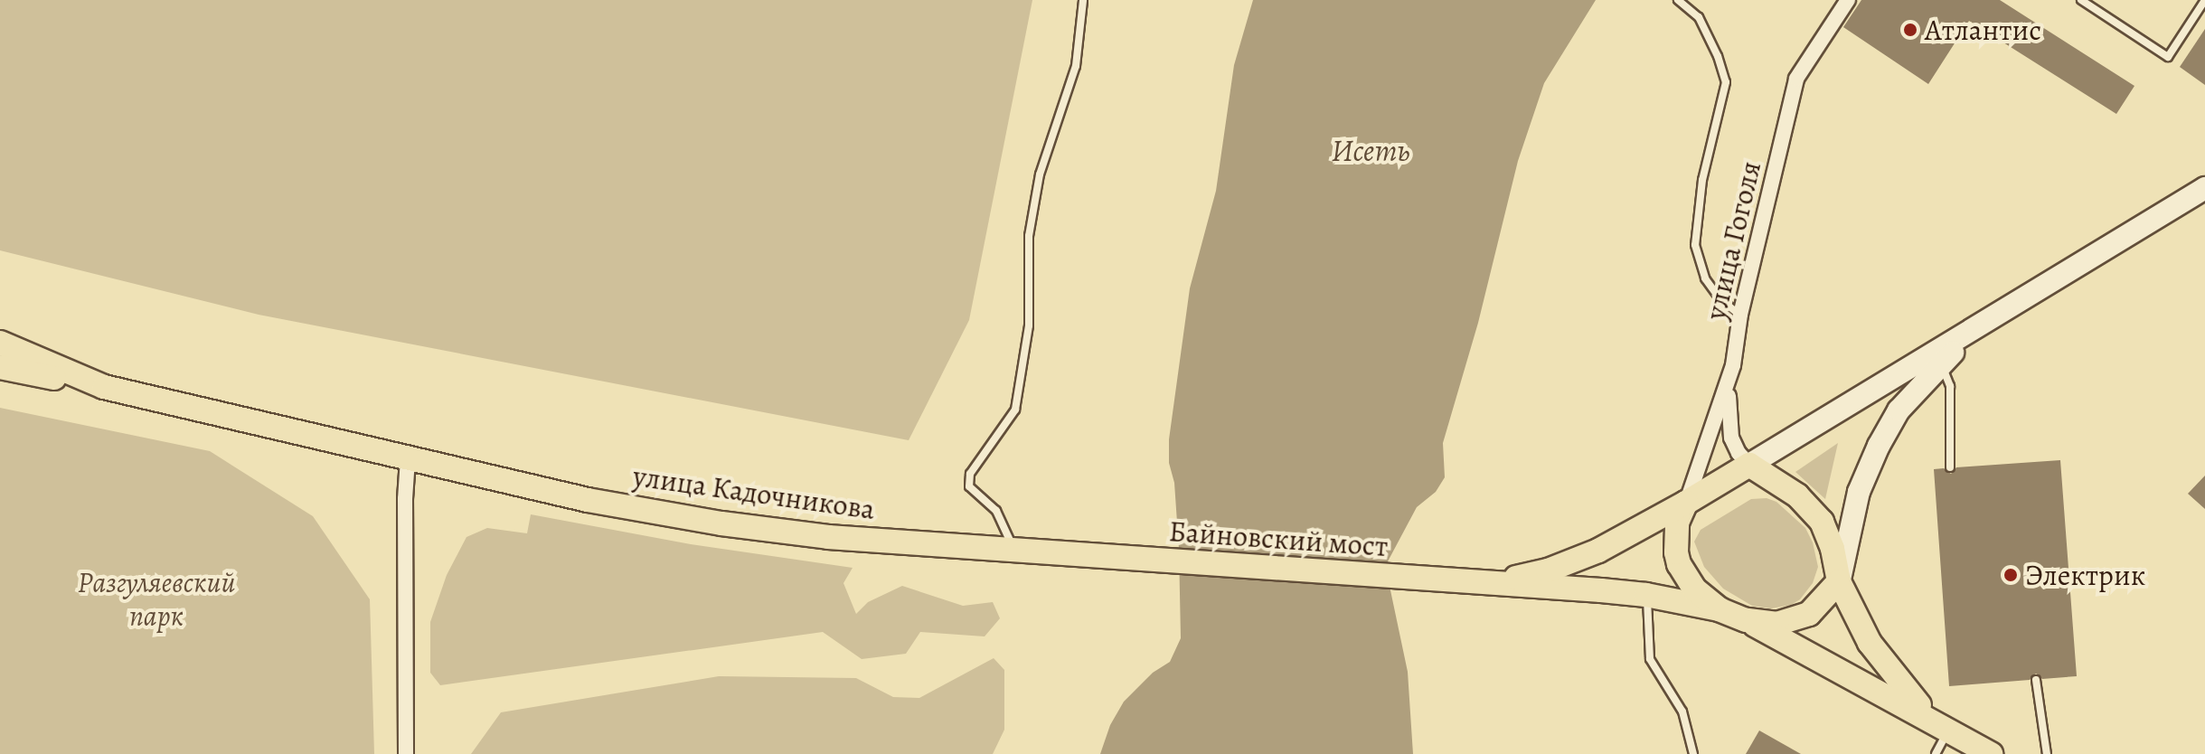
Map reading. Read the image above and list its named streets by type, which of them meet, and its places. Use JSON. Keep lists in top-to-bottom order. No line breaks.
{"streets":{"main road":["улица Кадочникова","Байновский мост"],"street":["улица Гоголя"]},"crossings":[["улица Кадочникова","Байновский мост"]],"water":["Исеть"],"parks":["Разгуляевский парк"],"places":["Атлантис","Электрик"]}
